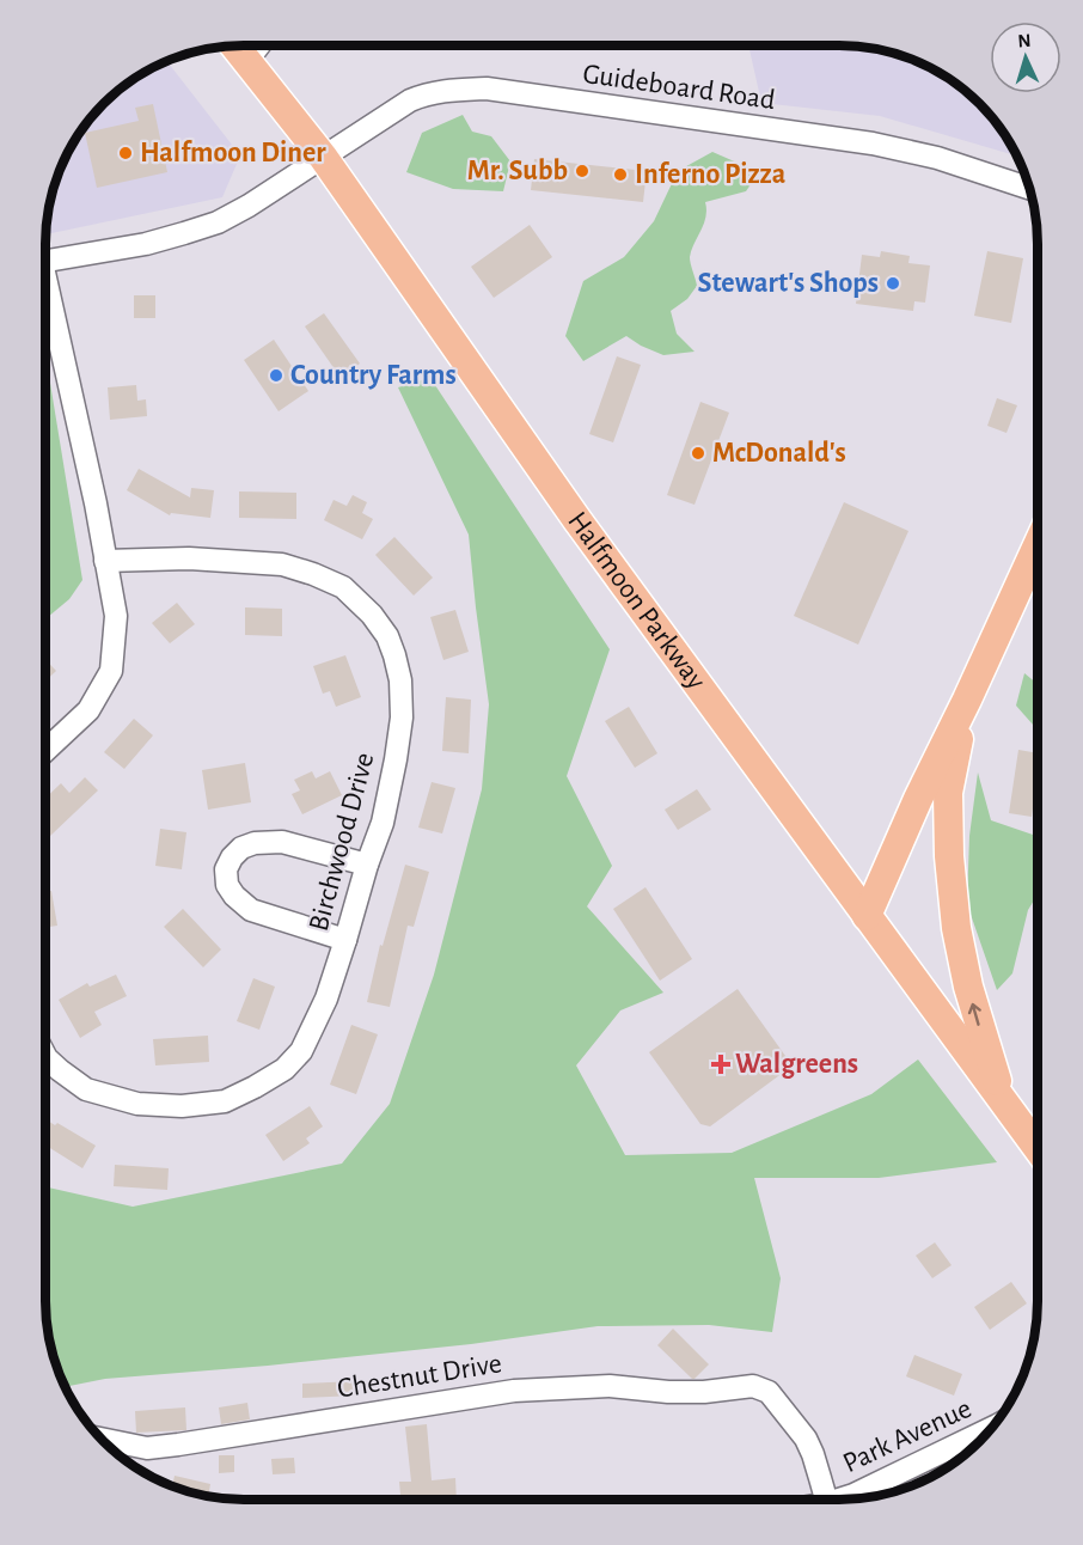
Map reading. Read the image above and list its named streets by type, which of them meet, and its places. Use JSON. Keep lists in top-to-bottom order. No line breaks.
{"streets":{"main road":["Halfmoon Parkway"],"street":["Guideboard Road","Birchwood Drive","Chestnut Drive","Park Avenue"]},"crossings":[["Guideboard Road","Halfmoon Parkway"]],"places":{"other":["Halfmoon Diner","Mr. Subb","Inferno Pizza","Stewart's Shops","Country Farms","McDonald's"],"health":["Walgreens"]},"north":"top"}
